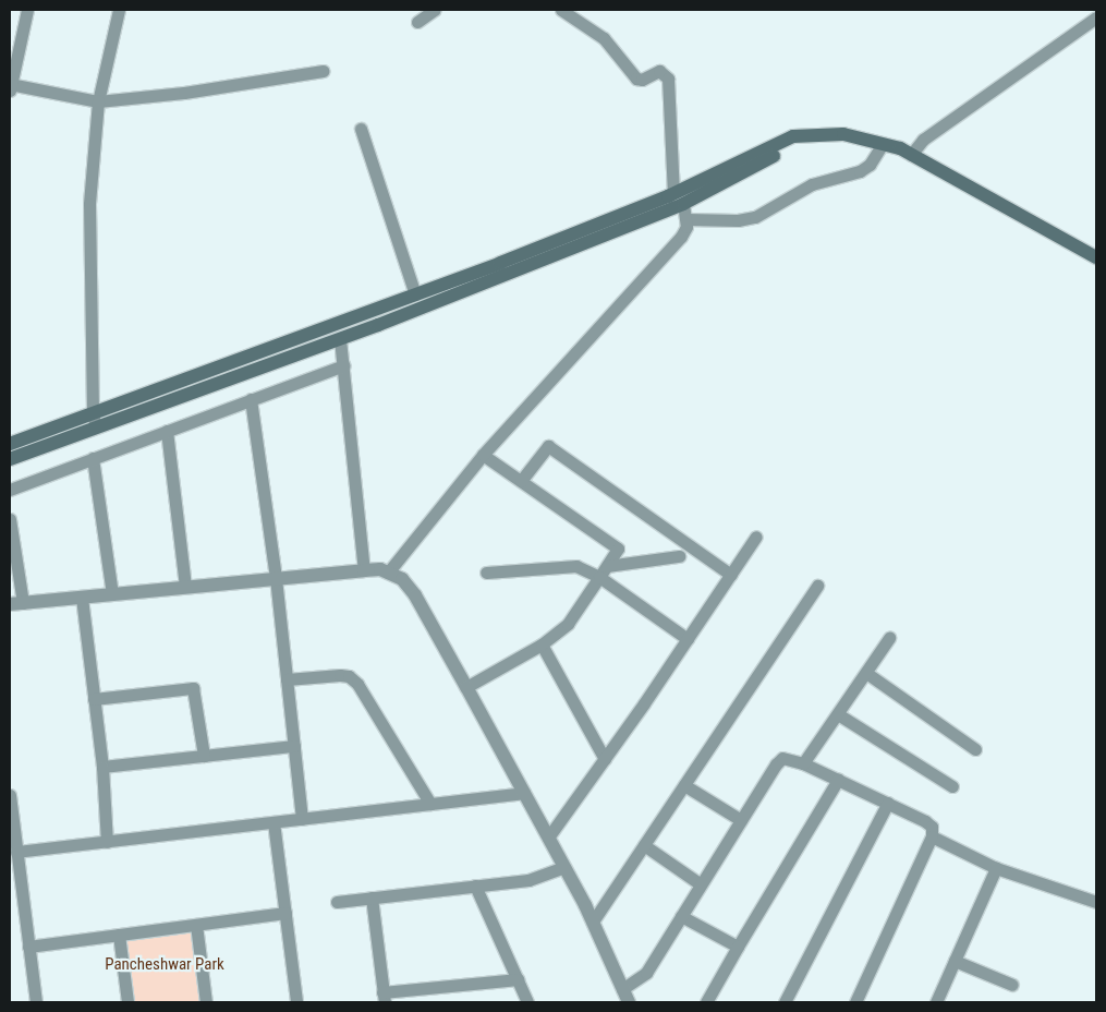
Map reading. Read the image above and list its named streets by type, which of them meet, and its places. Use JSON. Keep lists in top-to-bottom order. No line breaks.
{"parks":["Pancheshwar Park"]}
